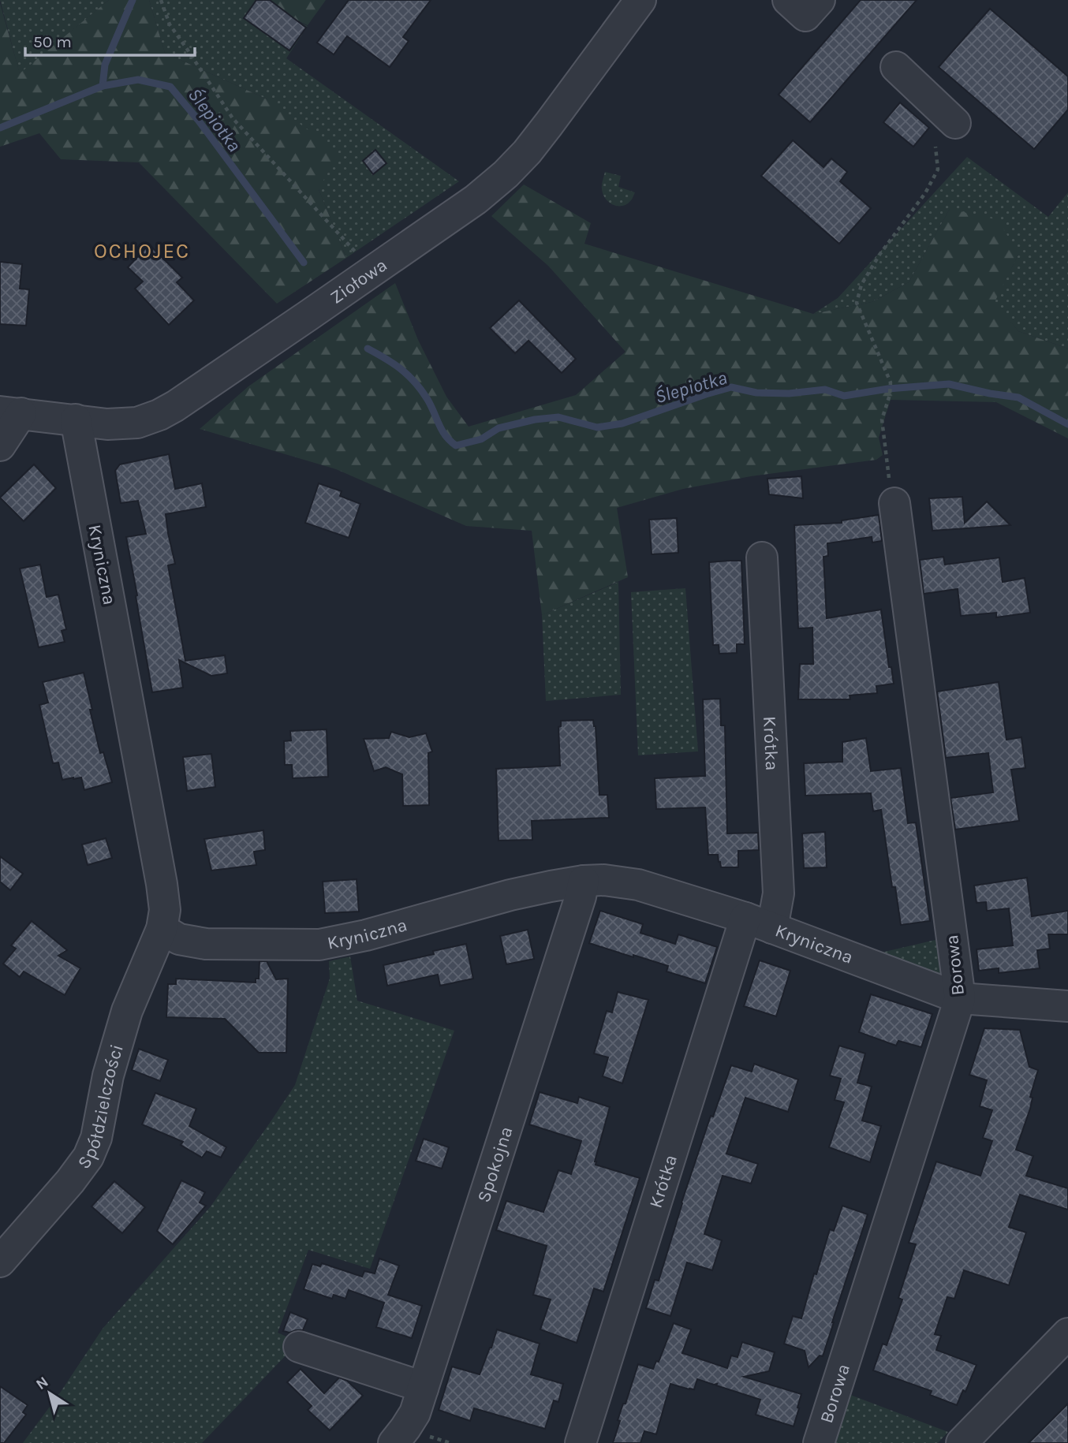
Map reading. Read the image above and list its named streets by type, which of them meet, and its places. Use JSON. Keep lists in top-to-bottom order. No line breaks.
{"streets":{"street":["Ziołowa","Kryniczna","Krótka","Borowa","Spółdzielczości","Spokojna"]},"crossings":[["Ziołowa","Kryniczna"],["Kryniczna","Krótka"],["Kryniczna","Borowa"],["Kryniczna","Spółdzielczości"],["Kryniczna","Spokojna"]],"districts":["OCHOJEC"],"water":["Ślepiotka"],"scale_bar":"50 m","north":"top left"}
